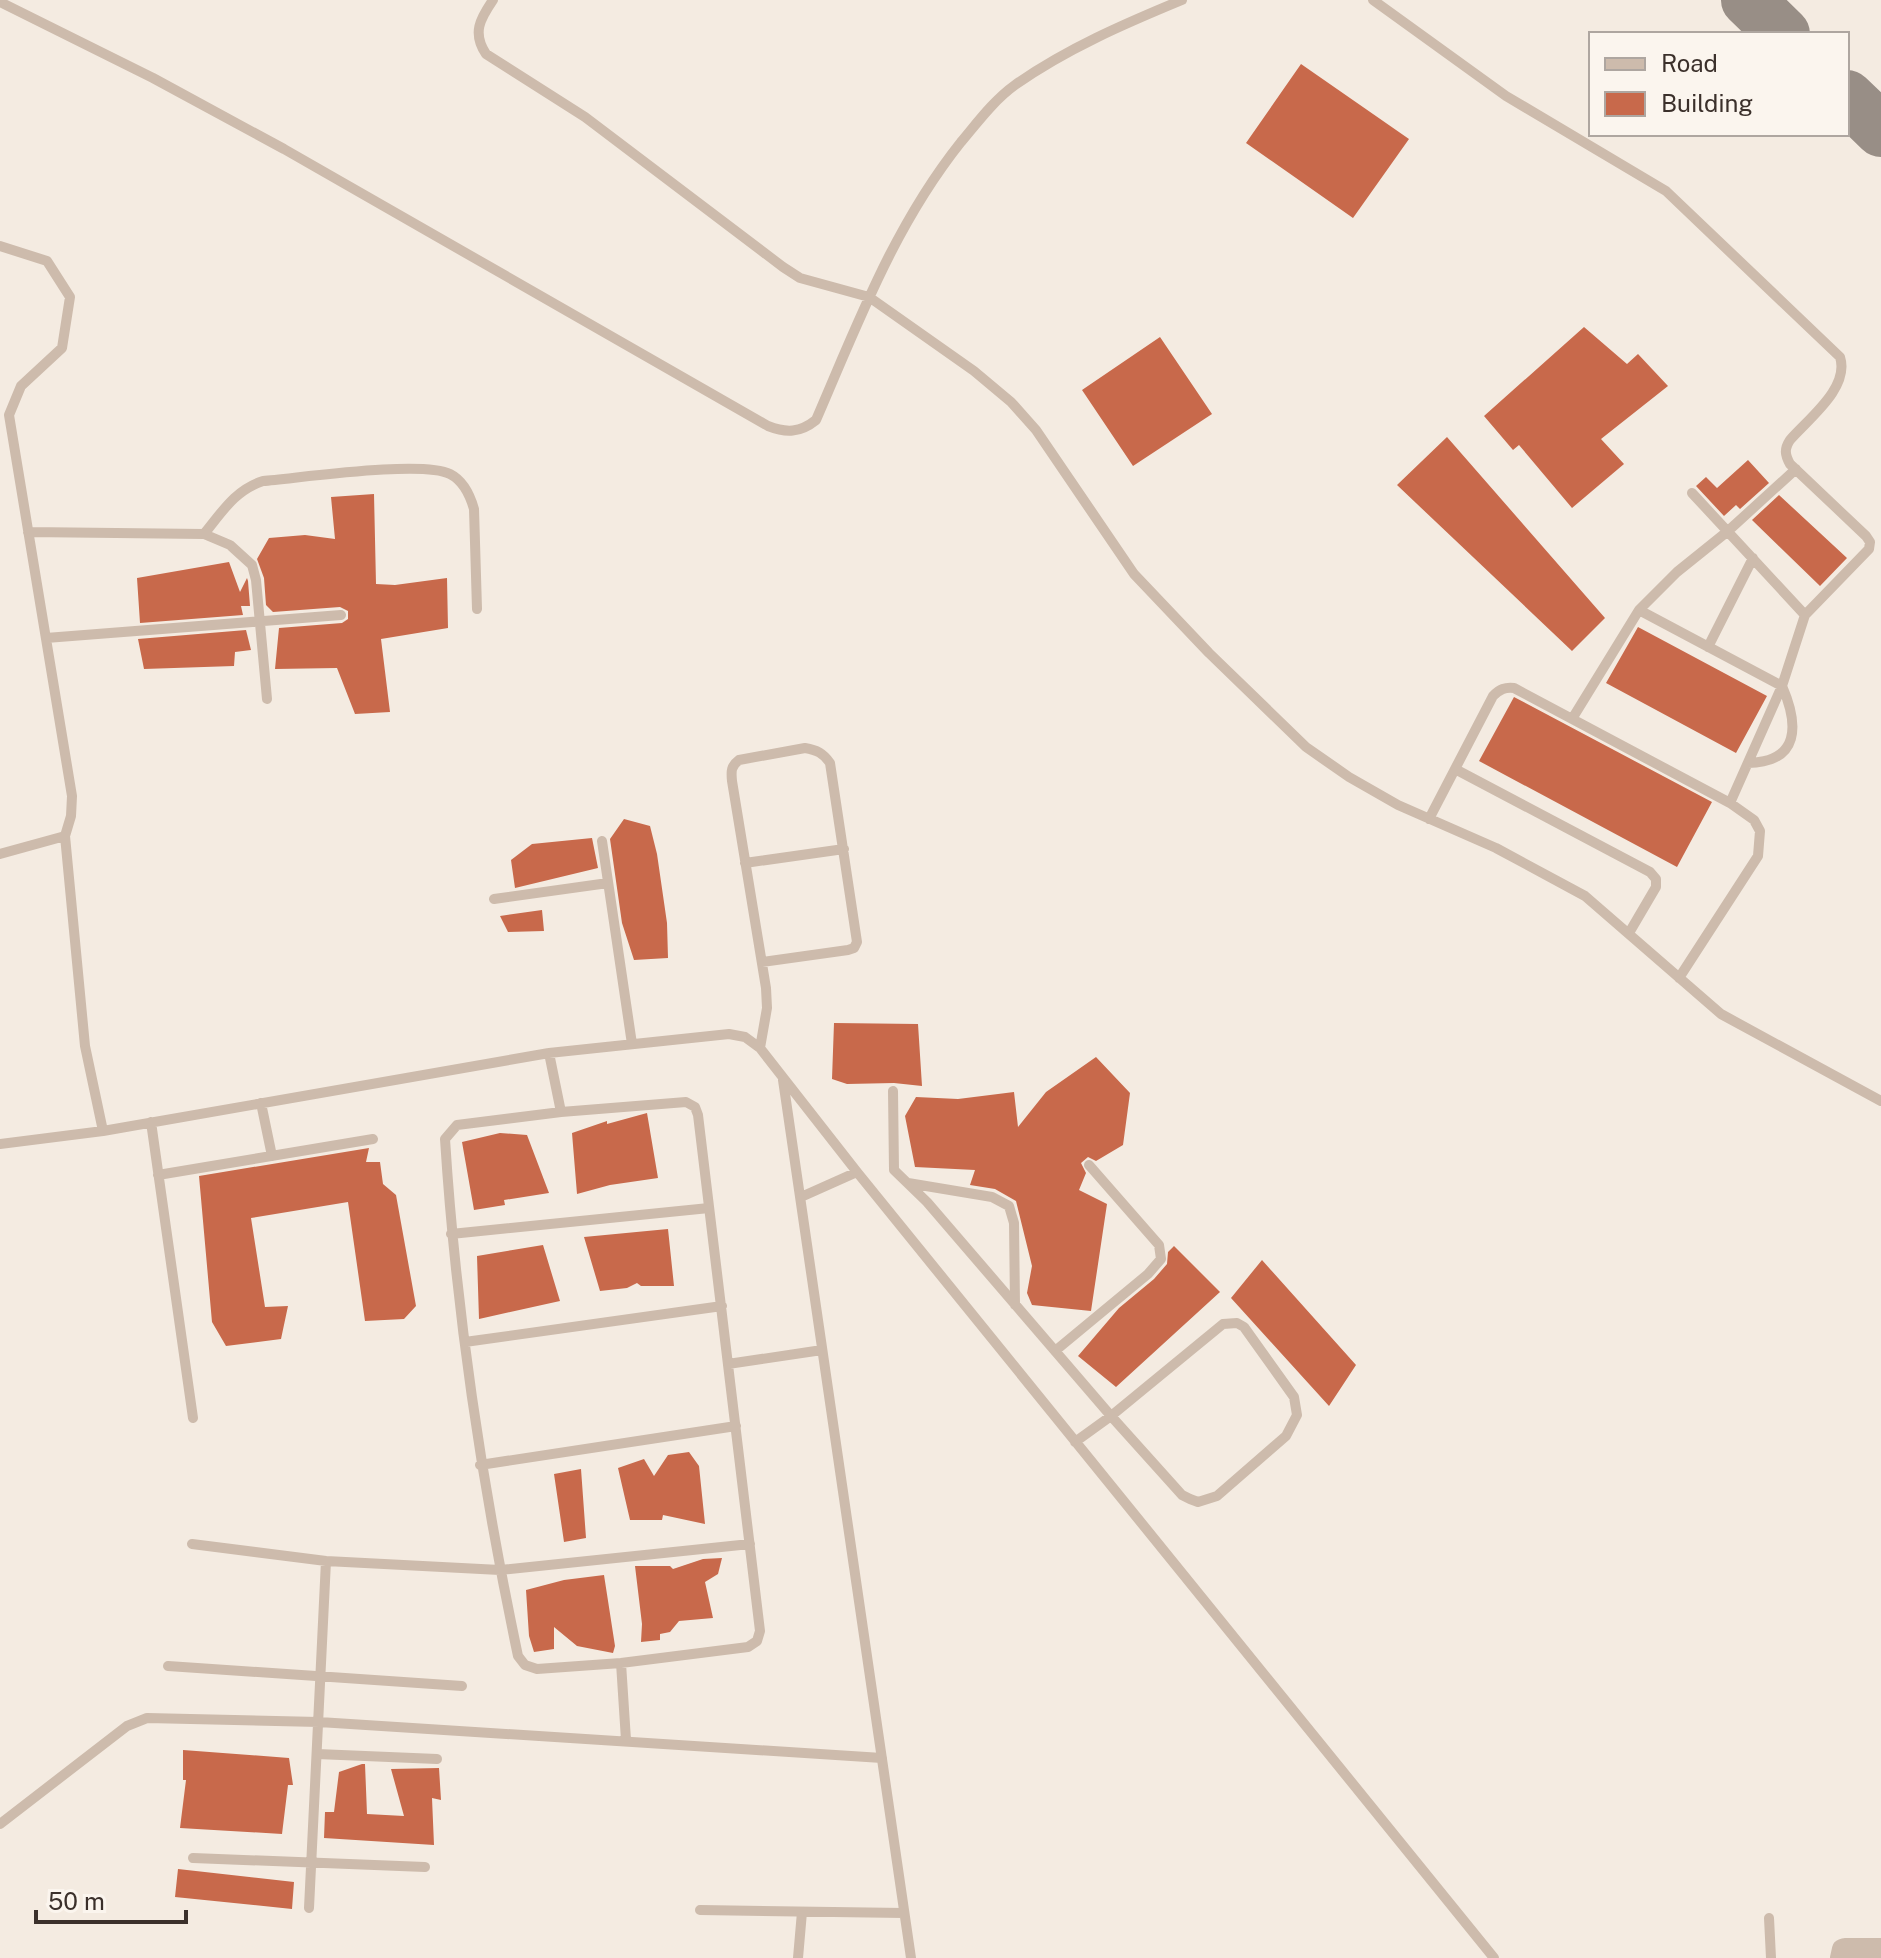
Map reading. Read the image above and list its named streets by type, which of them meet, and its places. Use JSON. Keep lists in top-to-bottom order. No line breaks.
{"legend":["Road","Building"],"scale_bar":"50 m"}
